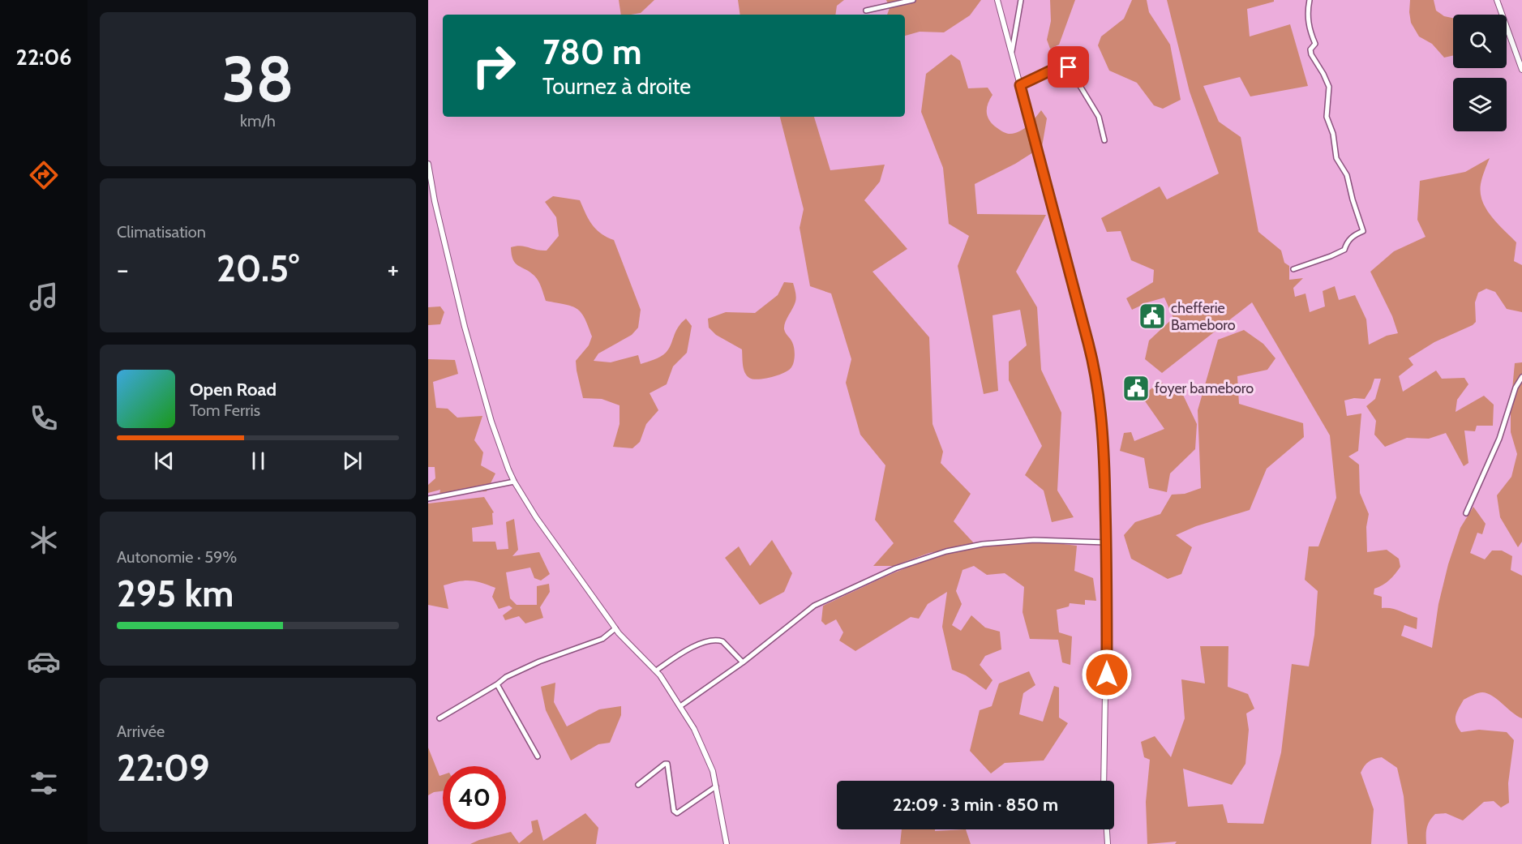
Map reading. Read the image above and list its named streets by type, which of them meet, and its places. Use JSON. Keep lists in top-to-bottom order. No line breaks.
{"places":{"public building":["chefferie Bameboro","foyer bameboro"]},"page":{"tabs":"22:06","tile":[["38","km/h"],"Climatisation",["Autonomie · 59%","295 km"],["Arrivée","22:09"]],"turn":["780 m","Tournez à droite"],"heat":["−","20.5°","+"],"song":["Open Road","Tom Ferris"],"limit":"40","trip":"22:09 · 3 min · 850 m"}}
